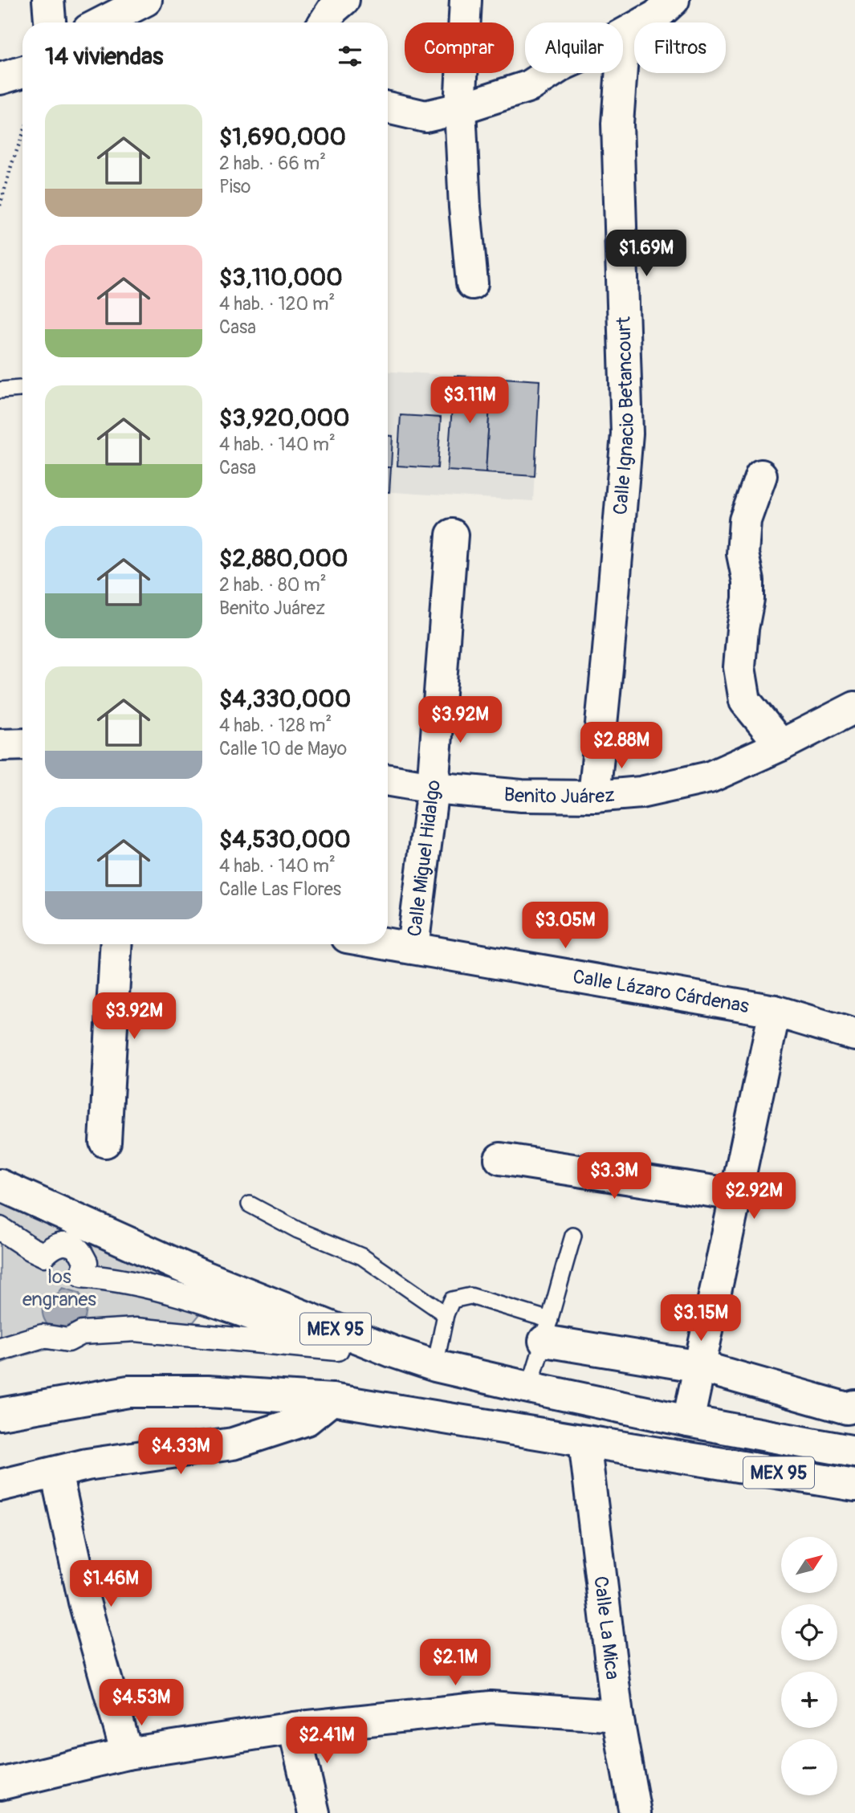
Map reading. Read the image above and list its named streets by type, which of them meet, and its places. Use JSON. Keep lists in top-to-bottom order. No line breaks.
{"streets":{"main road":["Calle Ignacio Betancourt","Benito Juárez","Calle Miguel Hidalgo","Calle Lázaro Cárdenas","MEX 95","Calle La Mica"]},"crossings":[["Calle Ignacio Betancourt","Benito Juárez"],["Benito Juárez","Calle Miguel Hidalgo"],["Calle Miguel Hidalgo","Calle Lázaro Cárdenas"],["Calle Lázaro Cárdenas","MEX 95"],["MEX 95","Calle La Mica"]],"parks":["los engranes"],"north":"top right","page":{"chip":["Comprar","Alquilar","Filtros"],"heading":"14 viviendas","list":[{"name":"$1,690,000","note":"2 hab. · 66 m² · Piso"},{"name":"$3,110,000","note":"4 hab. · 120 m² · Casa"},{"name":"$3,920,000","note":"4 hab. · 140 m² · Casa"},{"name":"$2,880,000","note":"2 hab. · 80 m² · Benito Juárez"},{"name":"$4,330,000","note":"4 hab. · 128 m² · Calle 10 de Mayo"},{"name":"$4,530,000","note":"4 hab. · 140 m² · Calle Las Flores"}],"price":["$1.69M","$3.11M","$3.92M","$2.88M","$3.05M","$3.92M","$3.3M","$2.92M","$3.15M","$4.33M","$1.46M","$2.1M","$4.53M","$2.41M"],"map_buttons":["+","−"]}}
